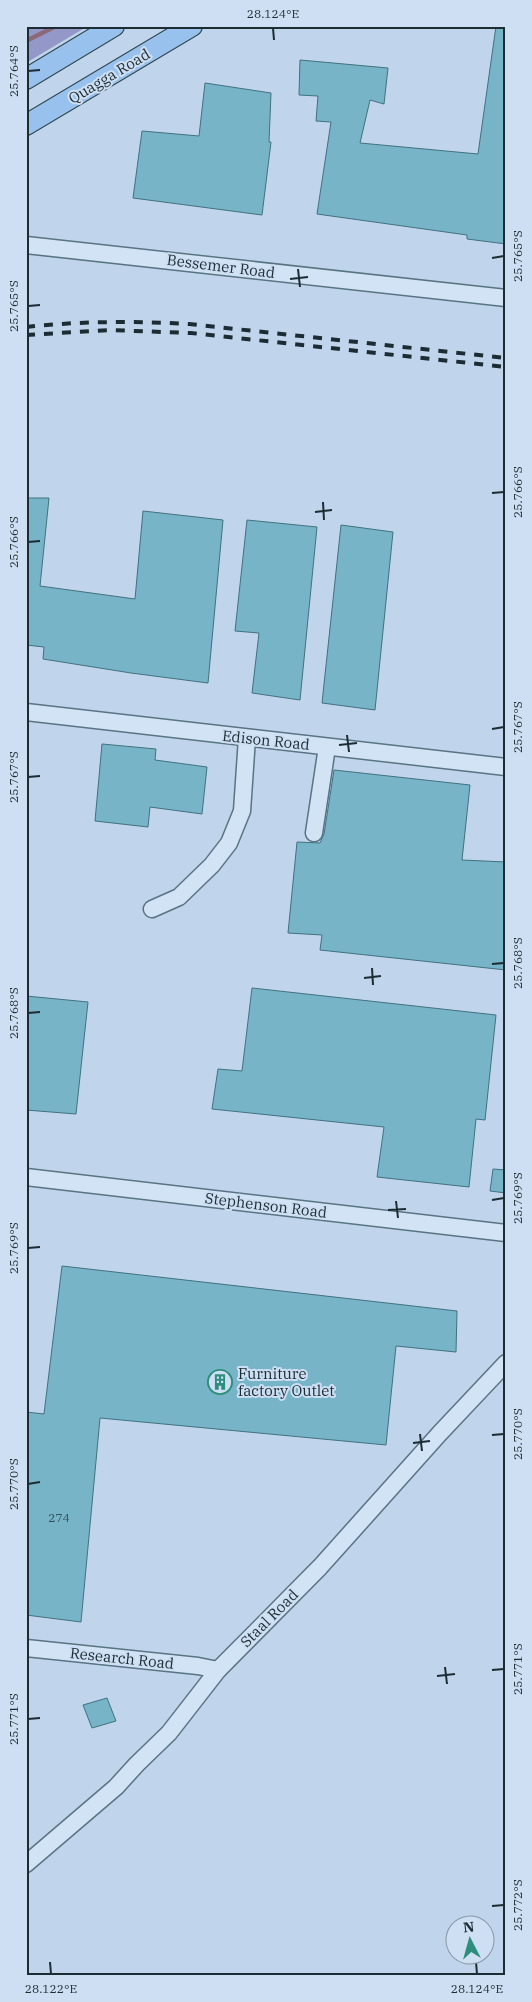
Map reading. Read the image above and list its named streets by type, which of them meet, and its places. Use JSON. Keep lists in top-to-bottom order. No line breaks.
{"streets":{"main road":["Quagga Road"],"street":["Bessemer Road","Edison Road","Stephenson Road","Staal Road","Research Road"]},"crossings":[["Staal Road","Research Road"]],"places":{"building":["Furniture factory Outlet"]},"house_numbers":["274"],"north":"top","coordinates":["28.124°E","25.764°S","25.765°S","25.766°S","25.767°S","25.768°S","25.769°S","25.770°S","25.771°S","25.772°S","28.122°E"]}
